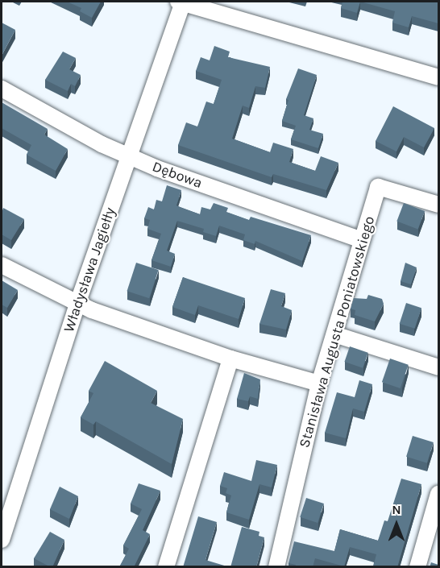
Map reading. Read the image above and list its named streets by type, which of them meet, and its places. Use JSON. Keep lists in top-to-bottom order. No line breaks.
{"streets":{"street":["Dębowa","Władysława Jagiełły","Stanisława Augusta Poniatowskiego"]},"crossings":[["Dębowa","Władysława Jagiełły"],["Dębowa","Stanisława Augusta Poniatowskiego"]],"north":"top"}
